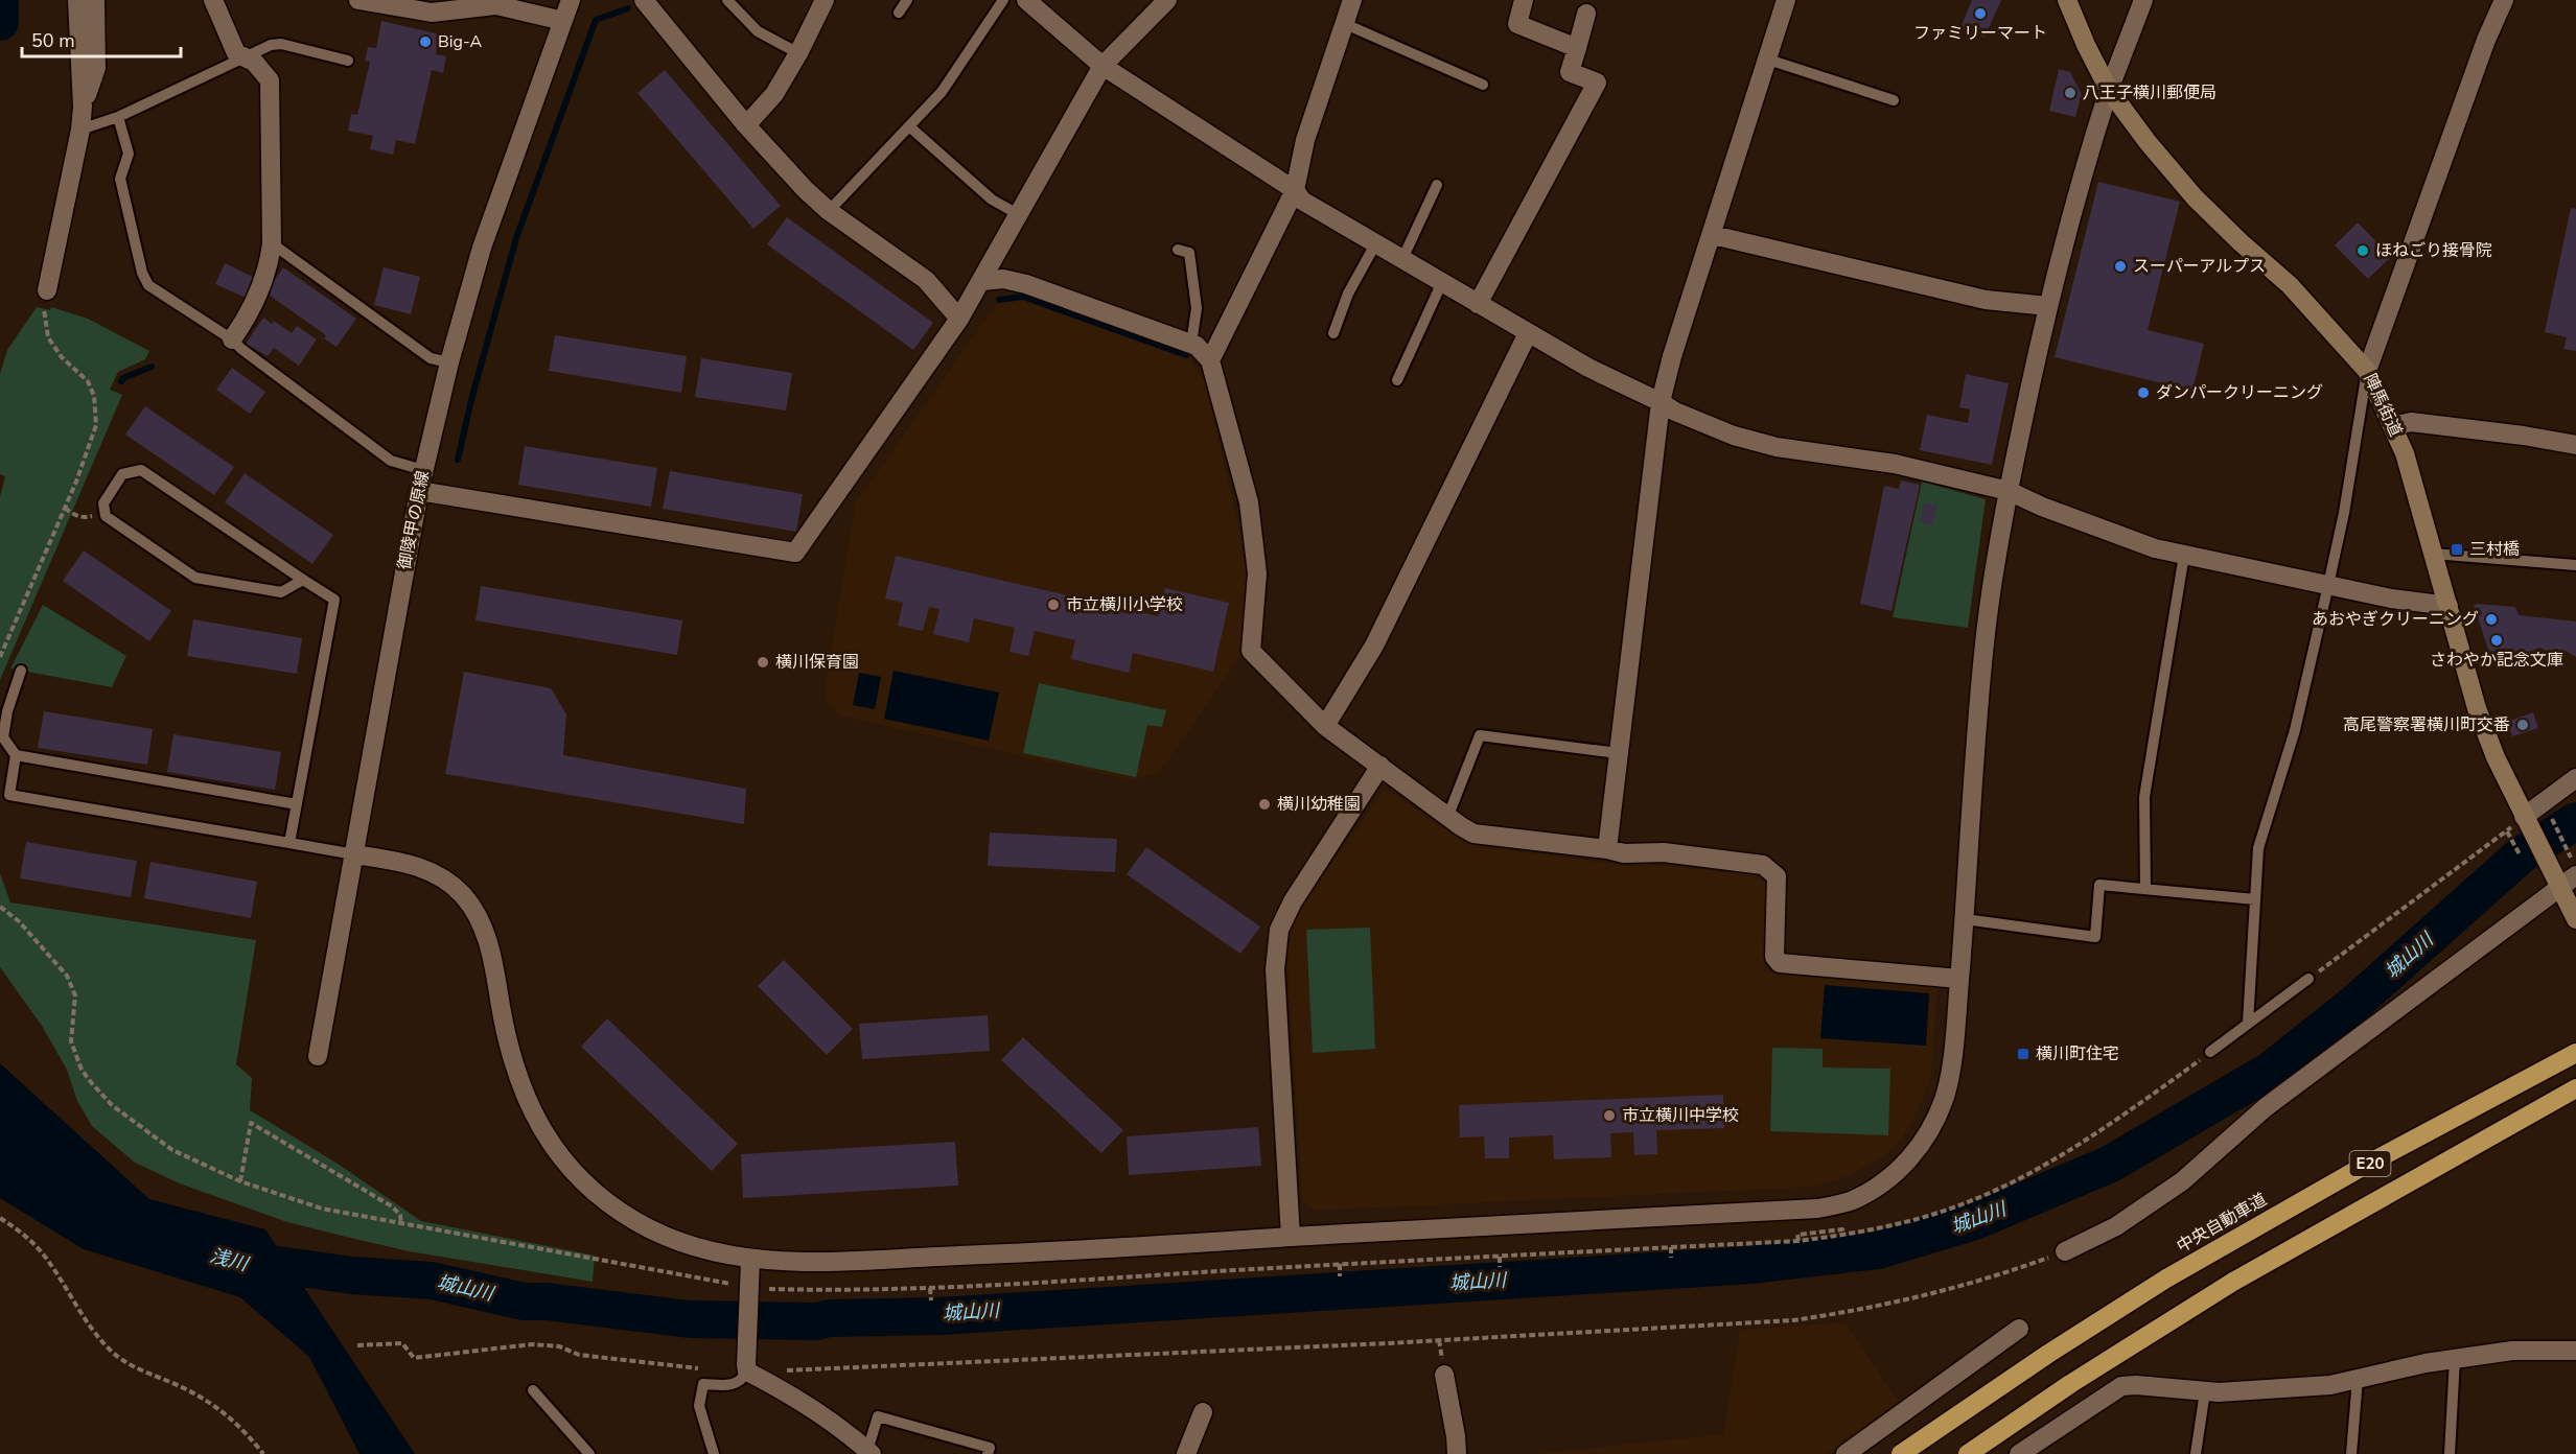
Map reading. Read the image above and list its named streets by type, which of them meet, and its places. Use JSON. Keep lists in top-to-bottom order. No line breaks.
{"streets":{"highway":["E20","中央自動車道"],"main road":["陣馬街道"],"street":["御陵甲の原線"]},"water":["城山川","浅川"],"places":{"other":["ファミリーマート","Big-A","八王子横川郵便局","ほねごり接骨院","スーパーアルプス","ダンパークリーニング","市立横川小学校","あおやぎクリーニング","さわやか記念文庫","横川保育園","高尾警察署横川町交番","横川幼稚園","市立横川中学校"],"transit":["三村橋","横川町住宅"]},"scale_bar":"50 m"}
